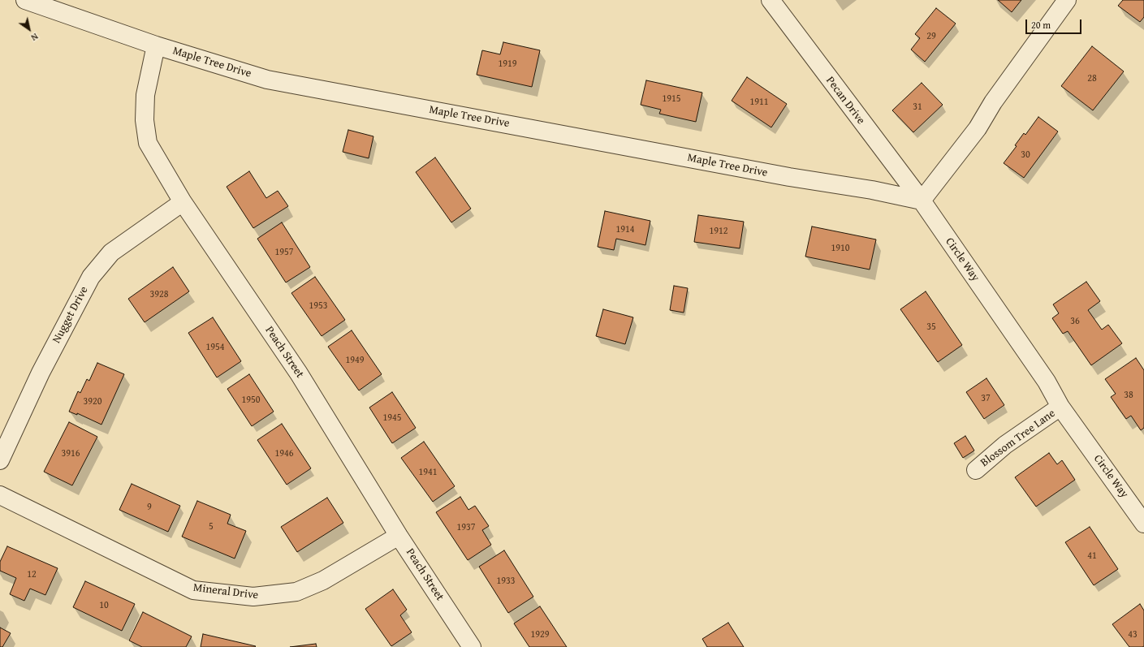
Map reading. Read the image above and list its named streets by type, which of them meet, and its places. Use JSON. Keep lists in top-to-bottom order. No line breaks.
{"streets":{"street":["Maple Tree Drive","Pecan Drive","Circle Way","Nugget Drive","Peach Street","Blossom Tree Lane","Mineral Drive"]},"crossings":[["Maple Tree Drive","Pecan Drive"],["Maple Tree Drive","Circle Way"],["Maple Tree Drive","Peach Street"],["Pecan Drive","Circle Way"],["Circle Way","Blossom Tree Lane"],["Nugget Drive","Peach Street"],["Peach Street","Mineral Drive"]],"house_numbers":["29","1919","28","1915","1911","31","30","1914","1912","1910","1957","3928","1953","36","35","1954","1949","38","37","1950","3920","1945","3916","1946","1941","9","5","1937","41","12","1933","10","1929","43"],"scale_bar":"20 m","north":"bottom right"}
